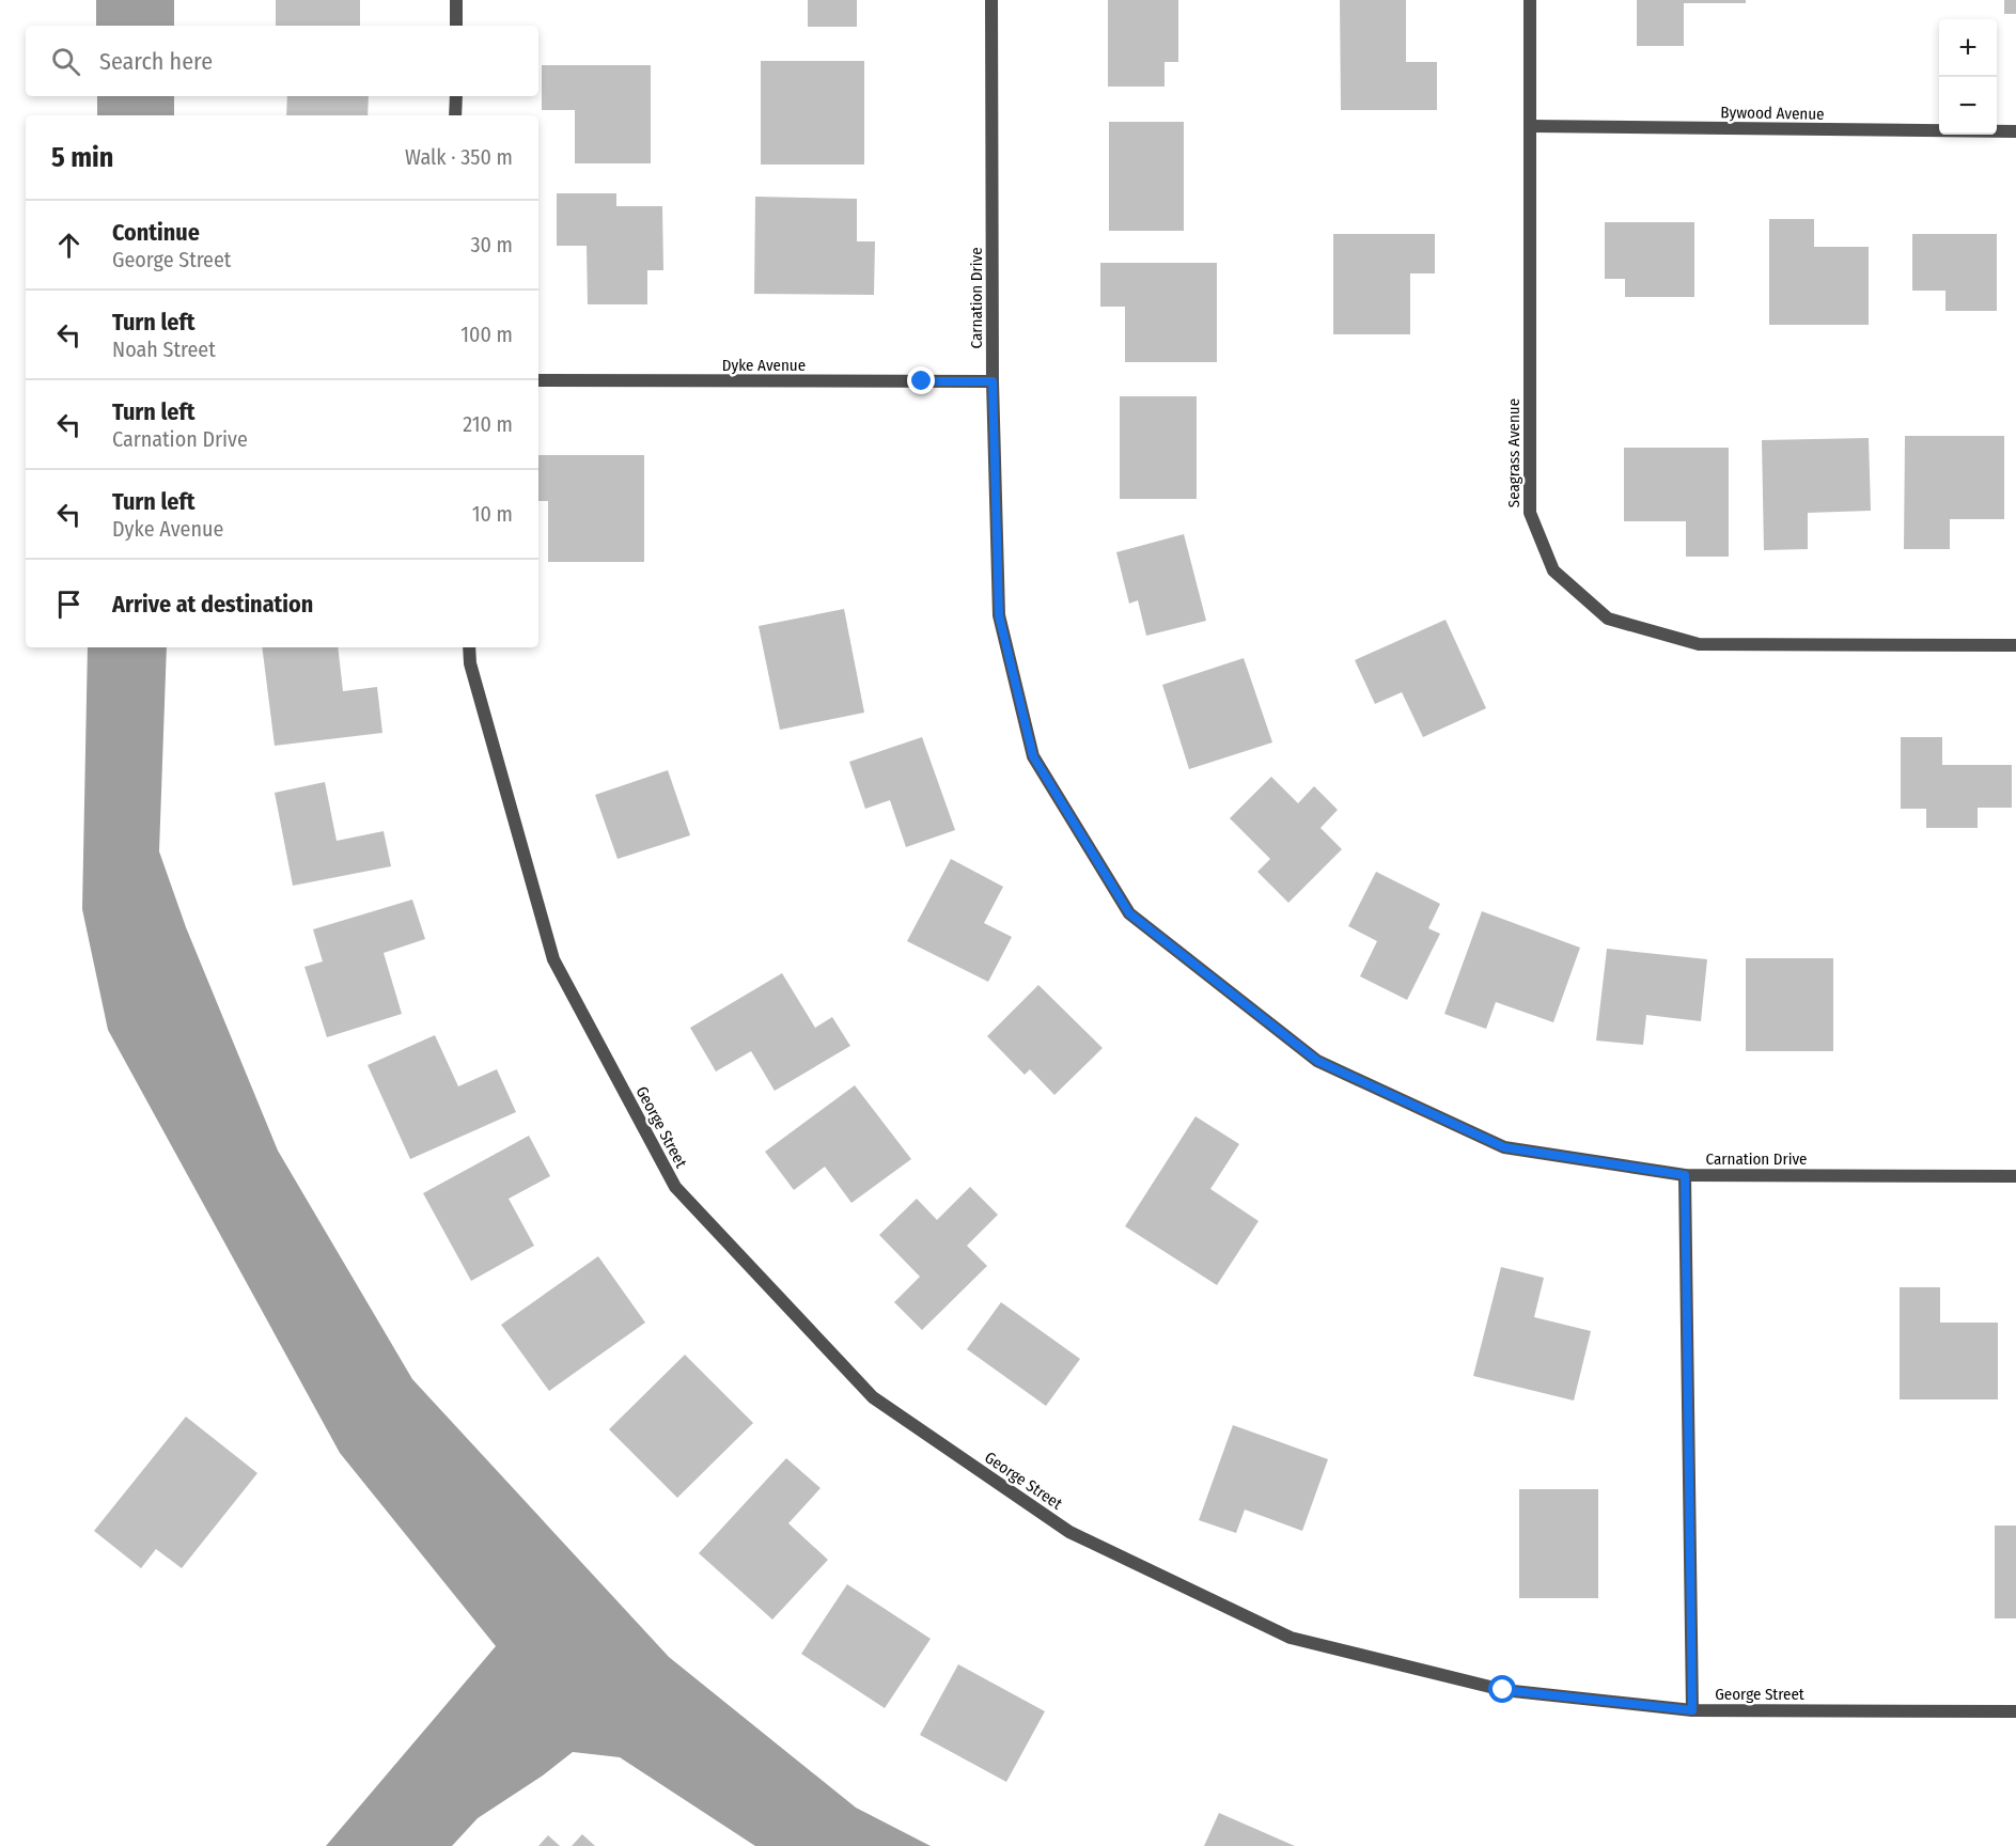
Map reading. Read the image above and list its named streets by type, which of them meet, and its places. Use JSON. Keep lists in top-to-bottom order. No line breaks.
{"streets":{"street":["Bywood Avenue","Carnation Drive","Dyke Avenue","Seagrass Avenue","George Street"]},"crossings":[["Bywood Avenue","Seagrass Avenue"],["Carnation Drive","Dyke Avenue"]],"page":{"map_buttons":["+","−"],"search":"Search here","heading":["5 min","Walk · 350 m"],"list":[["Continue","George Street","30 m"],["Turn left","Noah Street","100 m"],["Turn left","Carnation Drive","210 m"],["Turn left","Dyke Avenue","10 m"],"Arrive at destination"]}}
